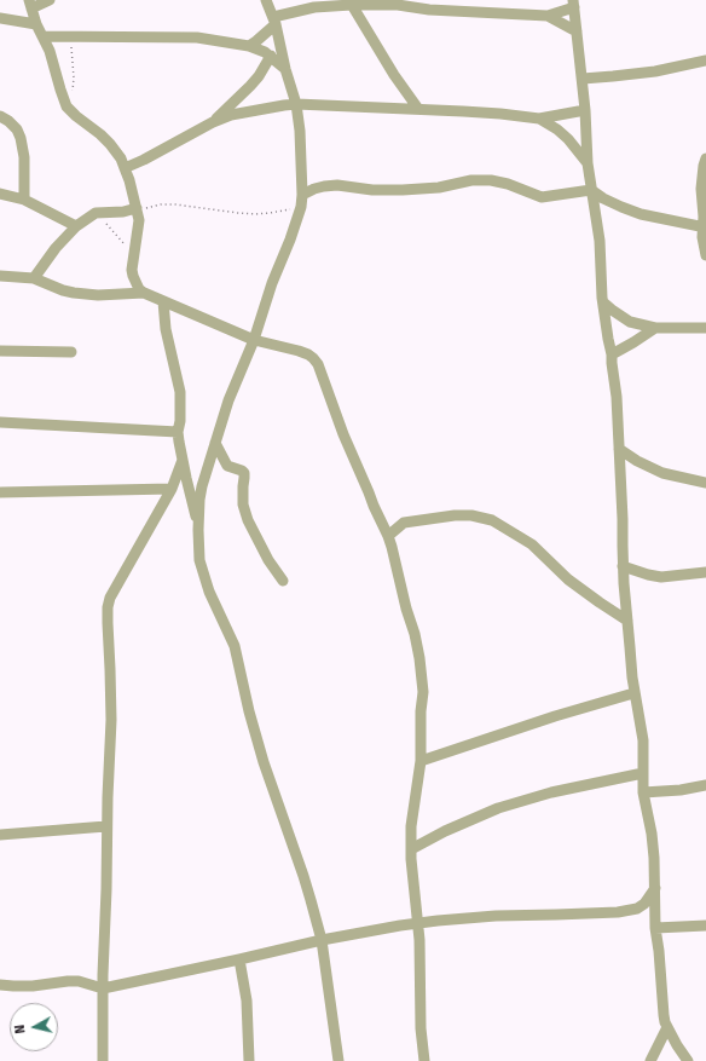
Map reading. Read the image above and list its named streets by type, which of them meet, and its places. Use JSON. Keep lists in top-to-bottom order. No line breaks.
{"north":"left"}
